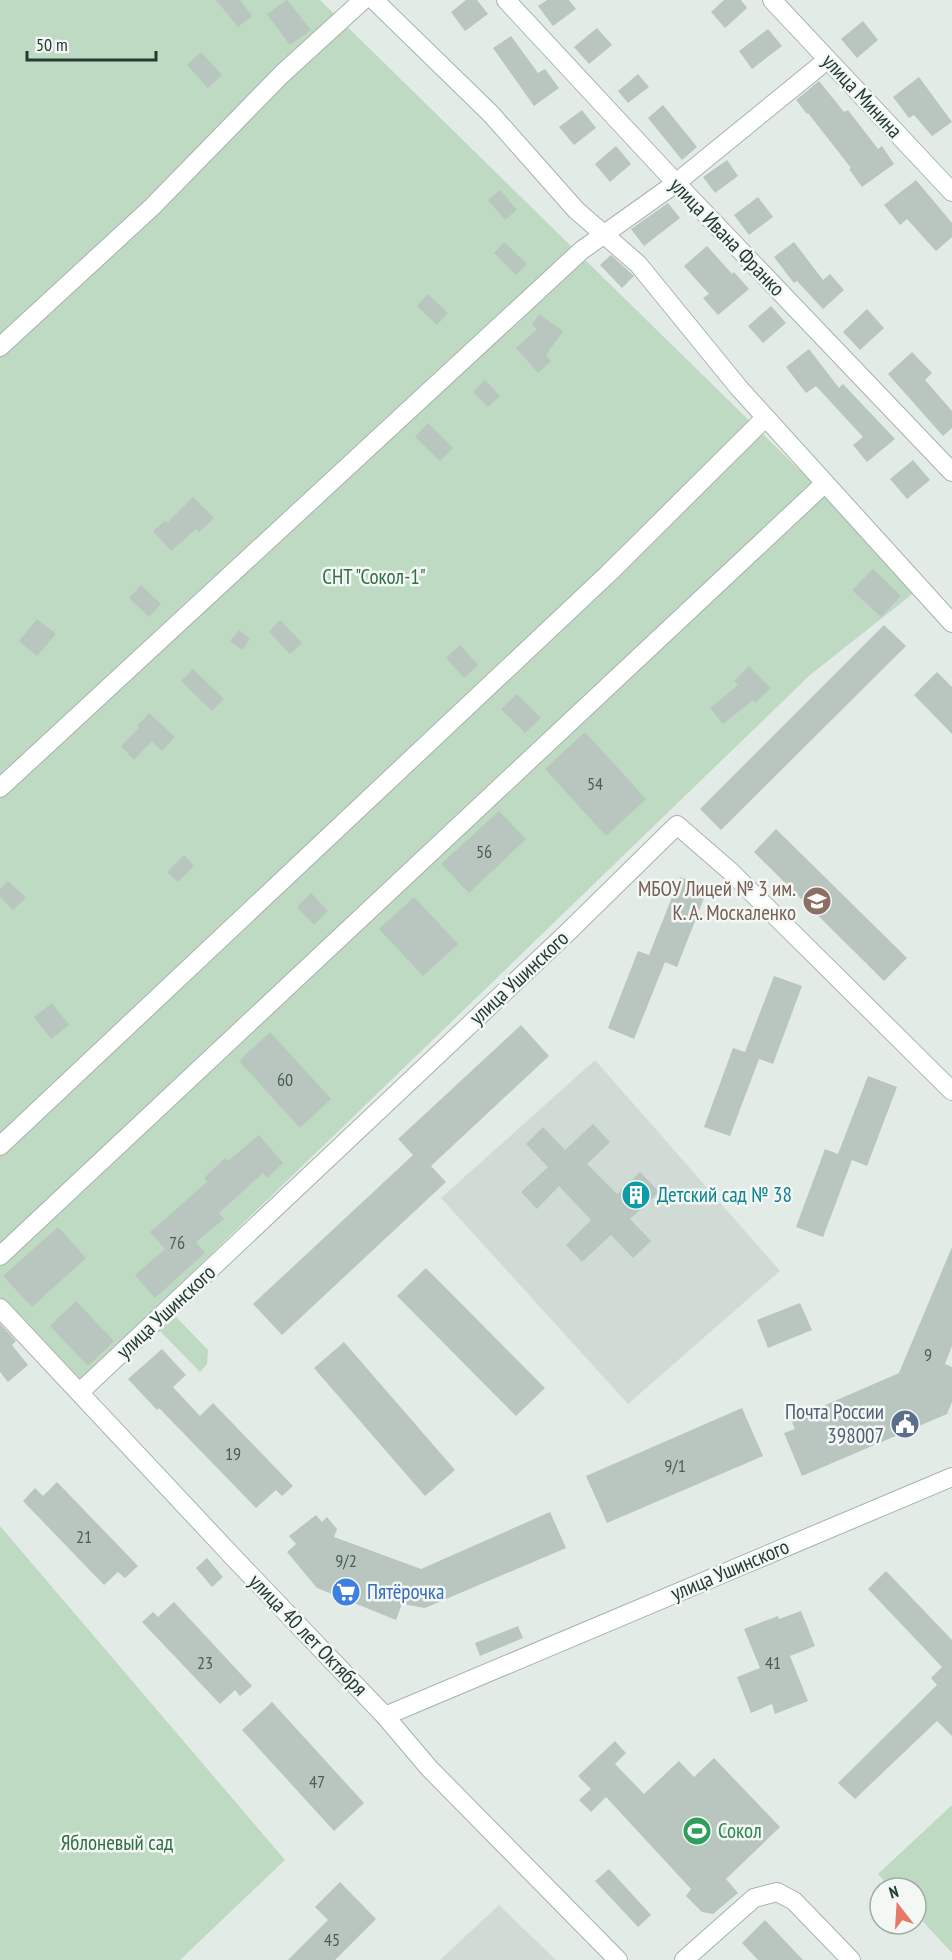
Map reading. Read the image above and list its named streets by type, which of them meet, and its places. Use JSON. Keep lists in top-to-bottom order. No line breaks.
{"streets":{"street":["улица Минина","улица Ивана Франко","улица Ушинского","улица 40 лет Октября"]},"crossings":[["улица Ушинского","улица 40 лет Октября"]],"parks":["СНТ \"Сокол-1\"","Яблоневый сад"],"places":{"school or university":["МБОУ Лицей № 3 им. К. А. Москаленко"],"building":["Детский сад № 38"],"public building":["Почта России 398007"],"supermarket":["Пятёрочка"],"sports":["Сокол"]},"house_numbers":["54","56","60","76","9","19","9/1","21","9/2","23","41","47","45"],"scale_bar":"50 m","north":"top"}
